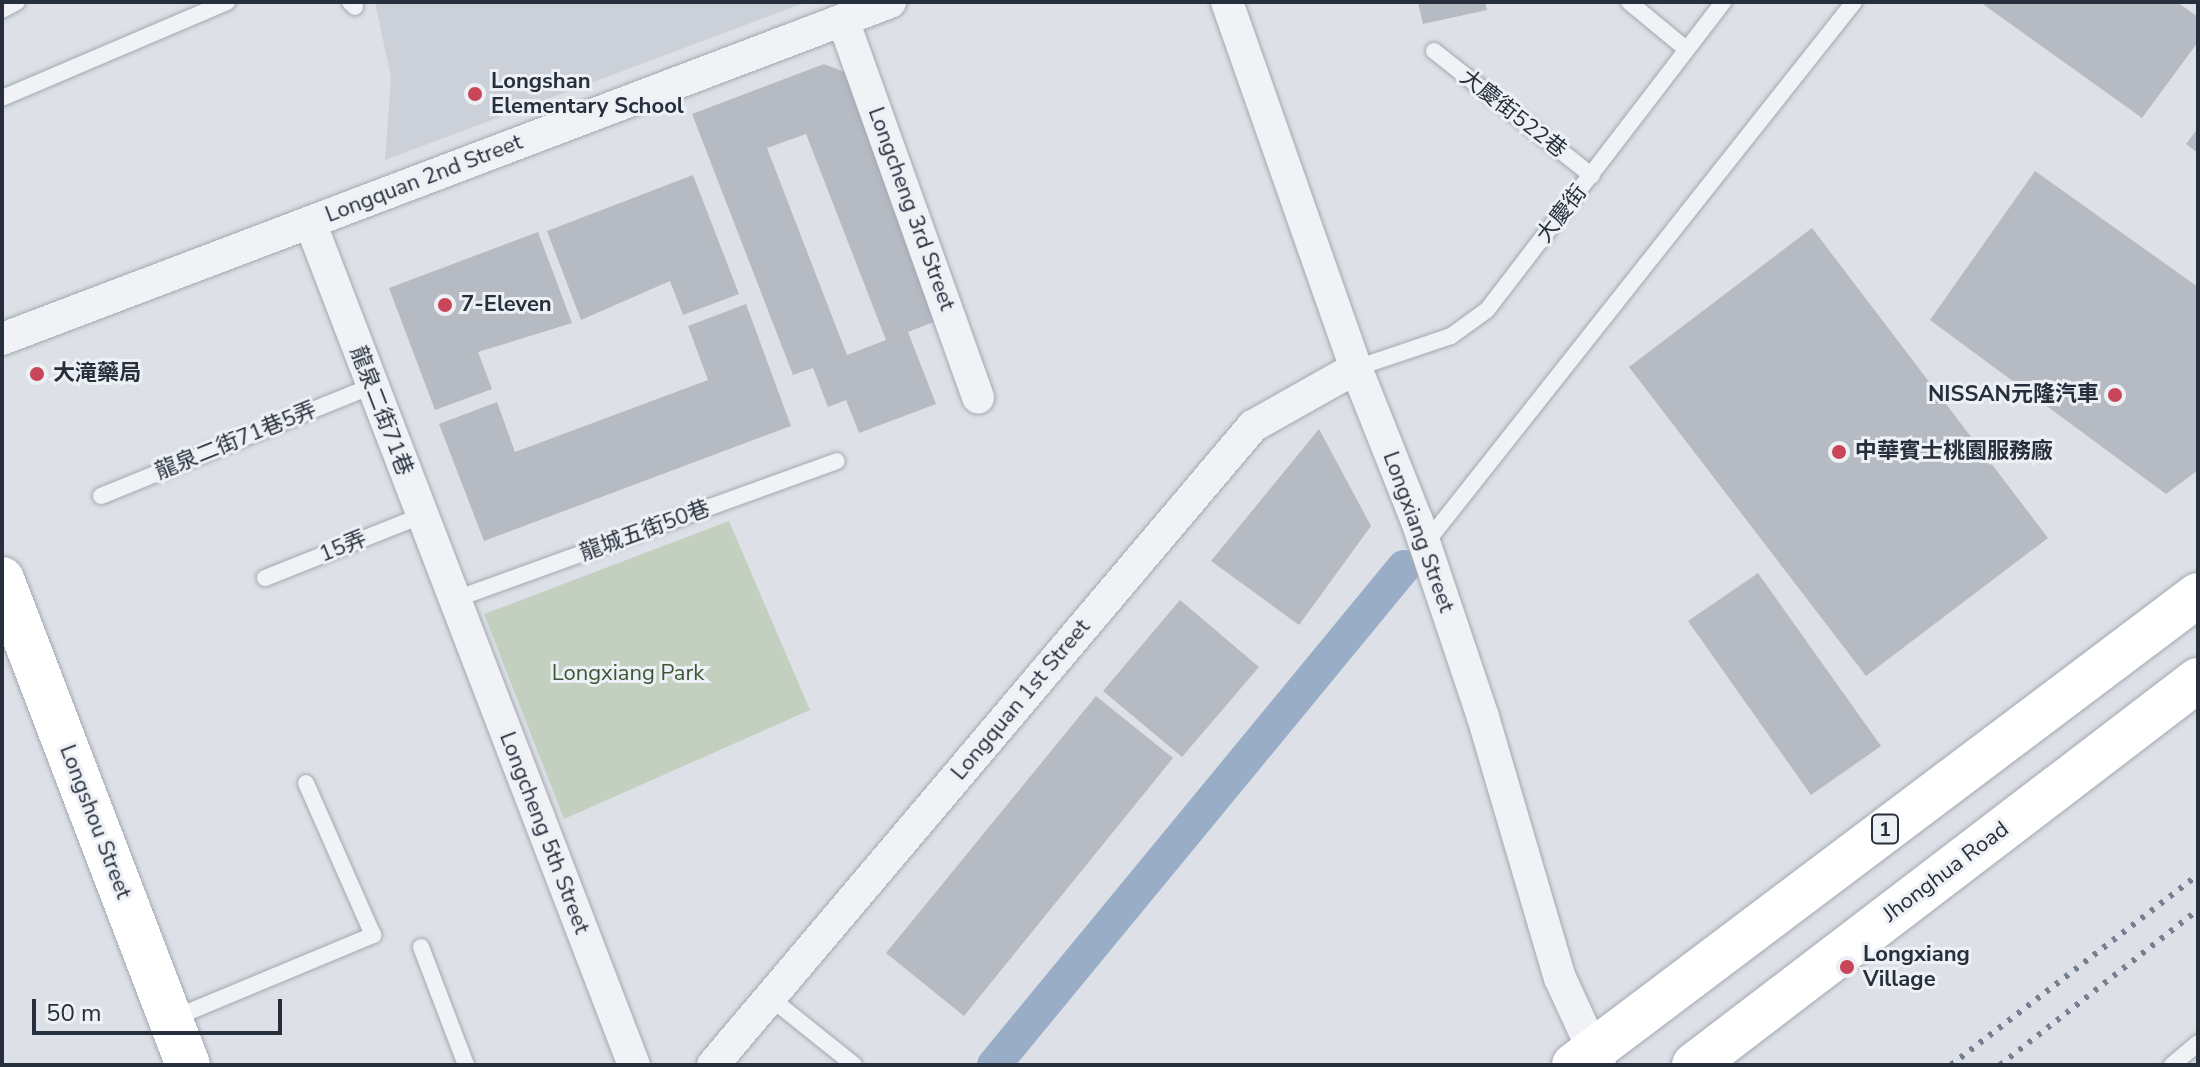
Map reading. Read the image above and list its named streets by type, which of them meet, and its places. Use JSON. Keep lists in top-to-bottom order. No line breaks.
{"streets":{"main road":["Longshou Street","1","Jhonghua Road"],"street":["Longquan 2nd Street","Longcheng 3rd Street","龍泉二街71巷","Longxiang Street","Longquan 1st Street","Longcheng 5th Street"],"lane":["大慶街522巷","大慶街","龍泉二街71巷5弄","龍城五街50巷","15弄"]},"crossings":[["大慶街522巷","大慶街"],["Longquan 2nd Street","Longcheng 3rd Street"],["Longquan 2nd Street","龍泉二街71巷"],["大慶街","Longxiang Street"],["大慶街","Longquan 1st Street"],["龍泉二街71巷","龍泉二街71巷5弄"],["龍泉二街71巷","龍城五街50巷"],["龍泉二街71巷","15弄"],["龍泉二街71巷","Longcheng 5th Street"],["龍城五街50巷","Longcheng 5th Street"],["Longxiang Street","Longquan 1st Street"],["Longxiang Street","1"]],"parks":["Longxiang Park"],"places":["Longshan Elementary School","7-Eleven","大滝藥局","NISSAN元隆汽車","中華賓士桃園服務廠","Longxiang Village"],"scale_bar":"50 m"}
